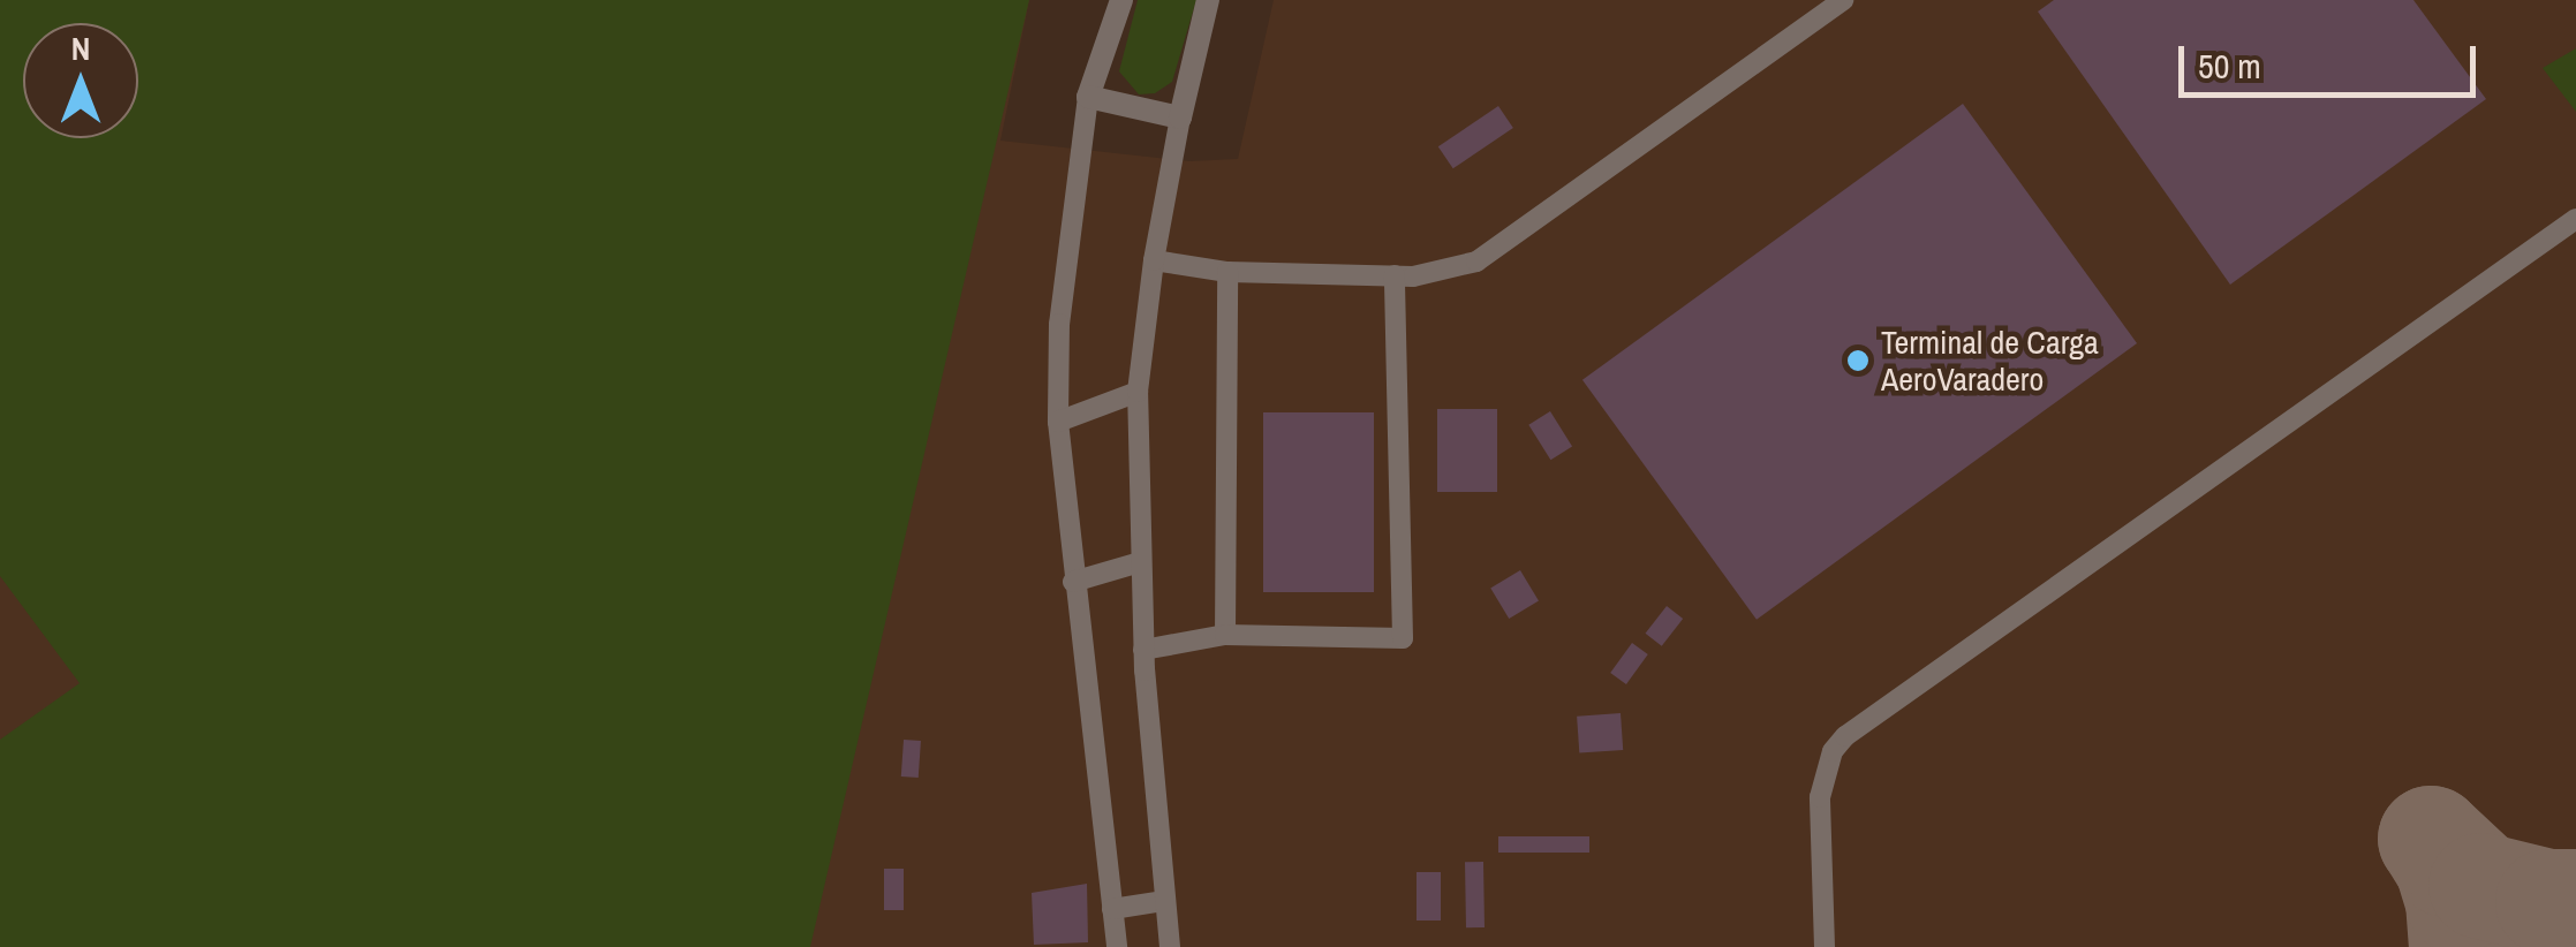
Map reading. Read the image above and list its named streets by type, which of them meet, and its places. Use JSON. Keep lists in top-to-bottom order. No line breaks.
{"places":["Terminal de Carga AeroVaradero"],"scale_bar":"50 m","north":"top"}
